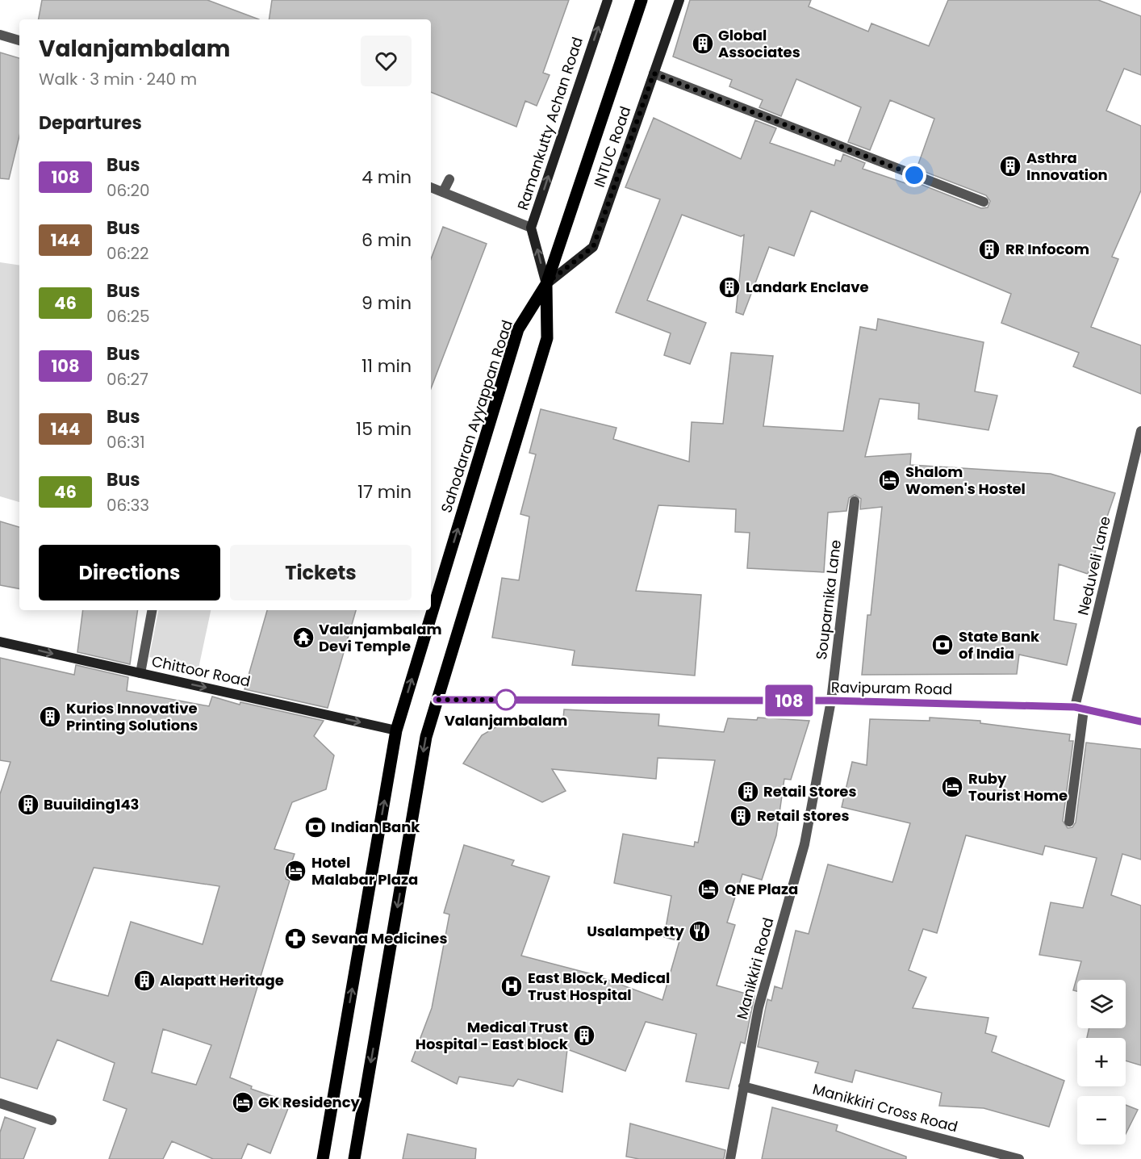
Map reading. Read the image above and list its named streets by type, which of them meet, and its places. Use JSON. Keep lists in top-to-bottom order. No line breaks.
{"streets":{"main road":["Ramankutty Achan Road","INTUC Road","Sahodaran Ayyappan Road","Chittoor Road","Ravipuram Road"],"street":["Neduveli Lane","Souparnika Lane","Manikkiri Road","Manikkiri Cross Road"]},"crossings":[["Ramankutty Achan Road","INTUC Road"],["Ramankutty Achan Road","Sahodaran Ayyappan Road"],["INTUC Road","Sahodaran Ayyappan Road"],["Sahodaran Ayyappan Road","Chittoor Road"],["Sahodaran Ayyappan Road","Ravipuram Road"],["Neduveli Lane","Ravipuram Road"],["Souparnika Lane","Ravipuram Road"],["Souparnika Lane","Manikkiri Road"],["Ravipuram Road","Manikkiri Road"],["Manikkiri Road","Manikkiri Cross Road"]],"one_way":["Ramankutty Achan Road","Chittoor Road"],"places":{"building":["Global Associates","Asthra Innovation","RR Infocom","Landark Enclave","Kurios Innovative Printing Solutions","Retail Stores","Buuilding143","Retail stores","Alapatt Heritage","Medical Trust Hospital - East block"],"hotel":["Shalom Women's Hostel","Ruby Tourist Home","Hotel Malabar Plaza","QNE Plaza","GK Residency"],"temple":["Valanjambalam Devi Temple"],"bank":["State Bank of India","Indian Bank"],"other":["Valanjambalam"],"restaurant":["Usalampetty"],"pharmacy":["Sevana Medicines"],"hospital":["East Block, Medical Trust Hospital"]},"lines":["bus line 108"],"page":{"on_map":"108","heading":[["Valanjambalam","Walk · 3 min · 240 m"],"Departures"],"list":[{"mark":"108","name":"Bus","note":"06:20","value":"4 min"},{"mark":"144","name":"Bus","note":"06:22","value":"6 min"},{"mark":"46","name":"Bus","note":"06:25","value":"9 min"},{"mark":"108","name":"Bus","note":"06:27","value":"11 min"},{"mark":"144","name":"Bus","note":"06:31","value":"15 min"},{"mark":"46","name":"Bus","note":"06:33","value":"17 min"}],"buttons":["Directions","Tickets"],"map_buttons":["+","−"]}}
